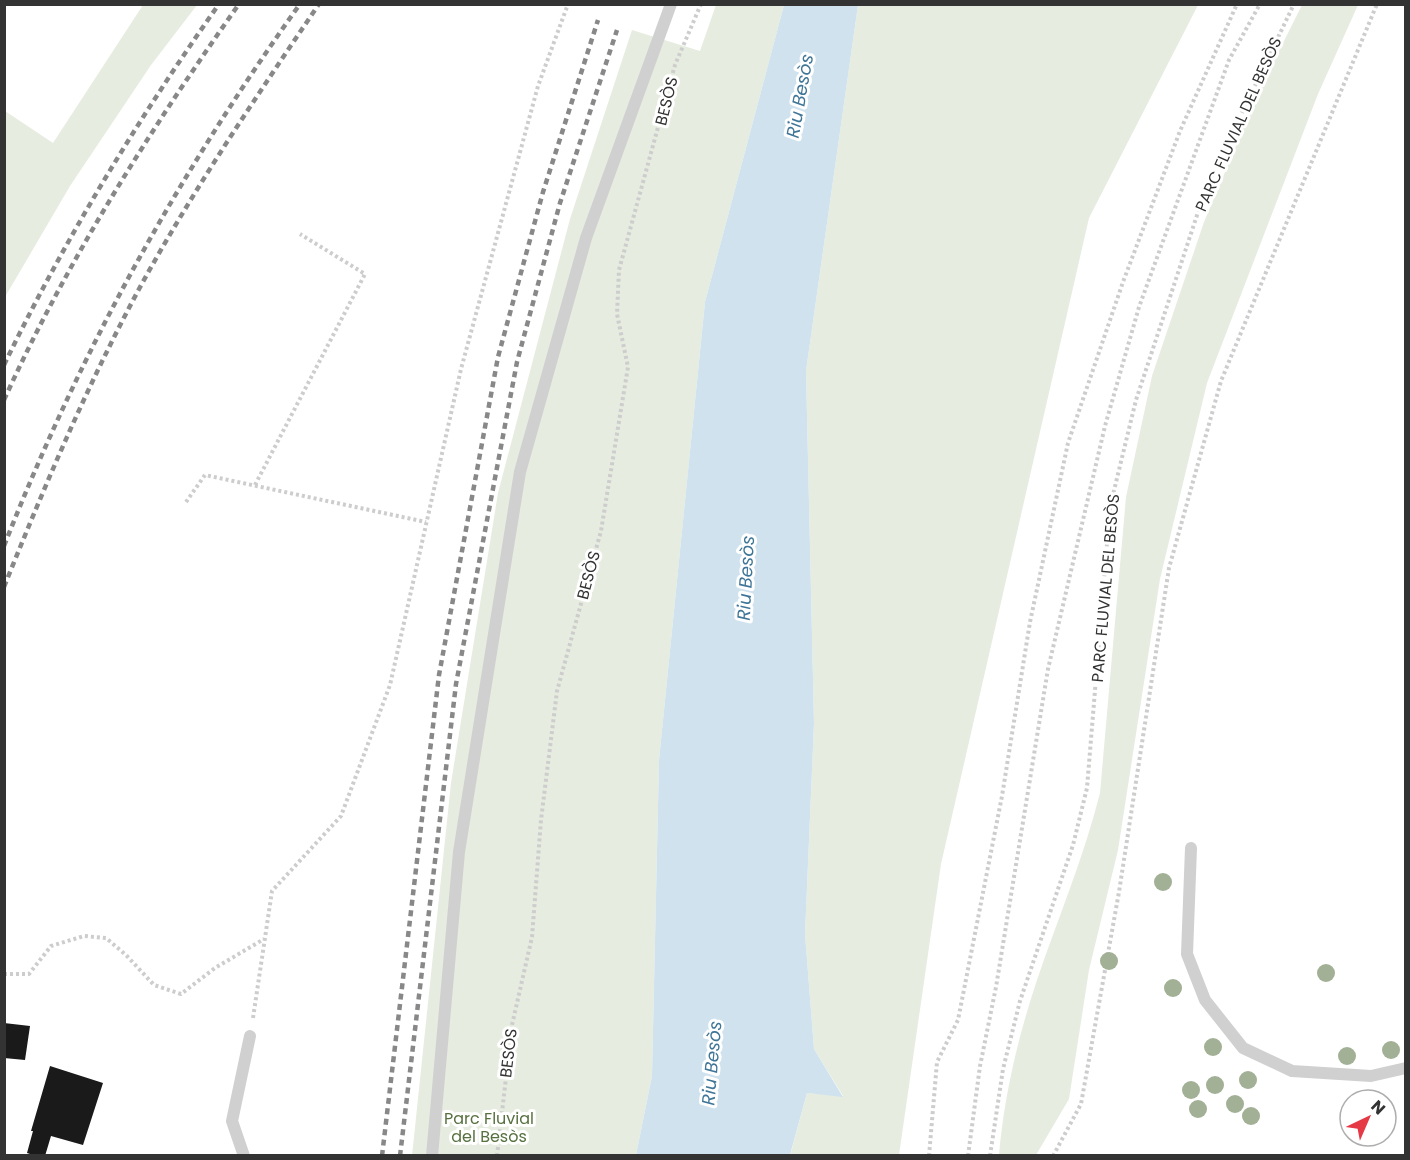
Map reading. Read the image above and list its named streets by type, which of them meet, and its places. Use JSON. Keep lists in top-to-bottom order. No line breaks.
{"streets":{"path":["BESÒS","PARC FLUVIAL DEL BESÒS"]},"water":["Riu Besòs"],"parks":["Parc Fluvial del Besòs"],"north":"top right"}
